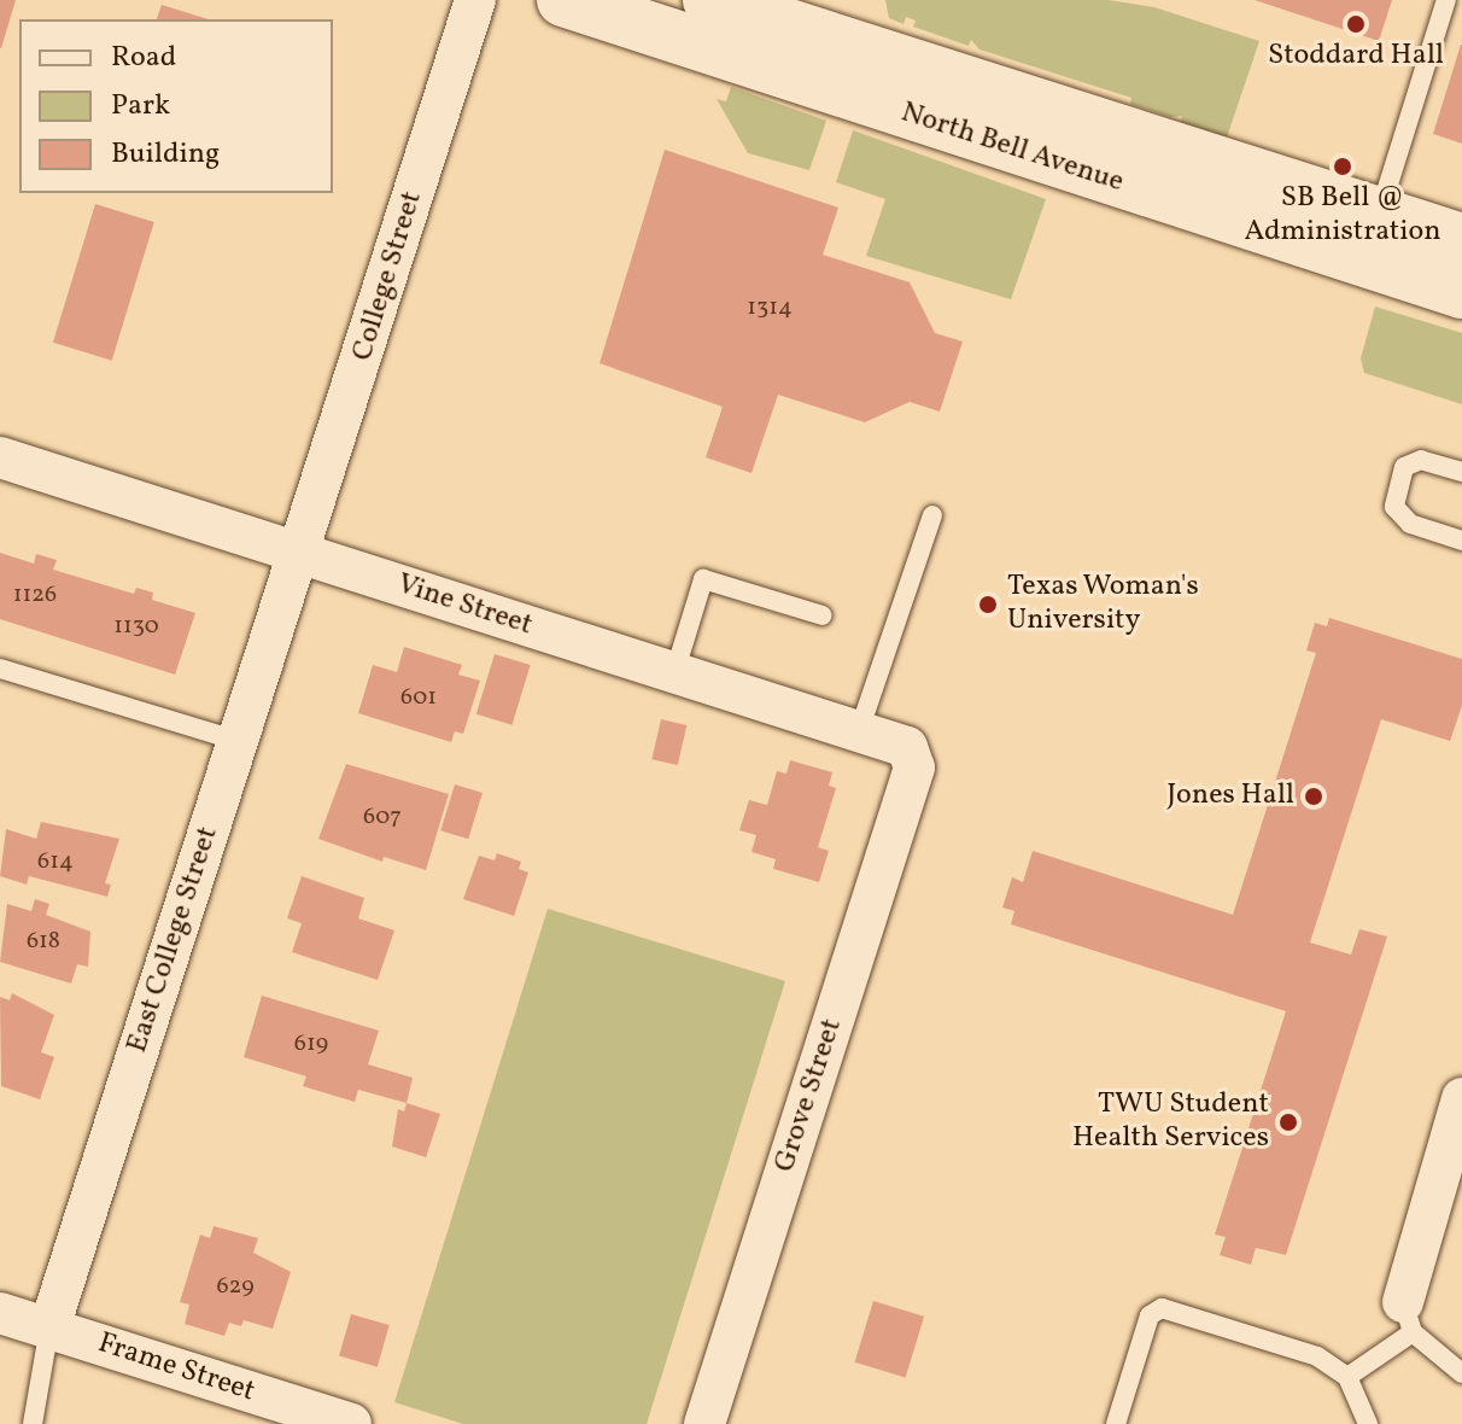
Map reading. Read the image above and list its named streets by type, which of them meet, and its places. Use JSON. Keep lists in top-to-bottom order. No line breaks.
{"streets":{"main road":["North Bell Avenue"],"street":["College Street","Vine Street","East College Street","Grove Street","Frame Street"]},"crossings":[["College Street","Vine Street"],["College Street","East College Street"],["Vine Street","East College Street"],["Vine Street","Grove Street"],["East College Street","Frame Street"]],"places":["Stoddard Hall","SB Bell @ Administration","Texas Woman's University","Jones Hall","TWU Student Health Services"],"house_numbers":["1314","1126","1130","601","607","614","618","619","629"],"legend":["Road","Park","Building"]}
